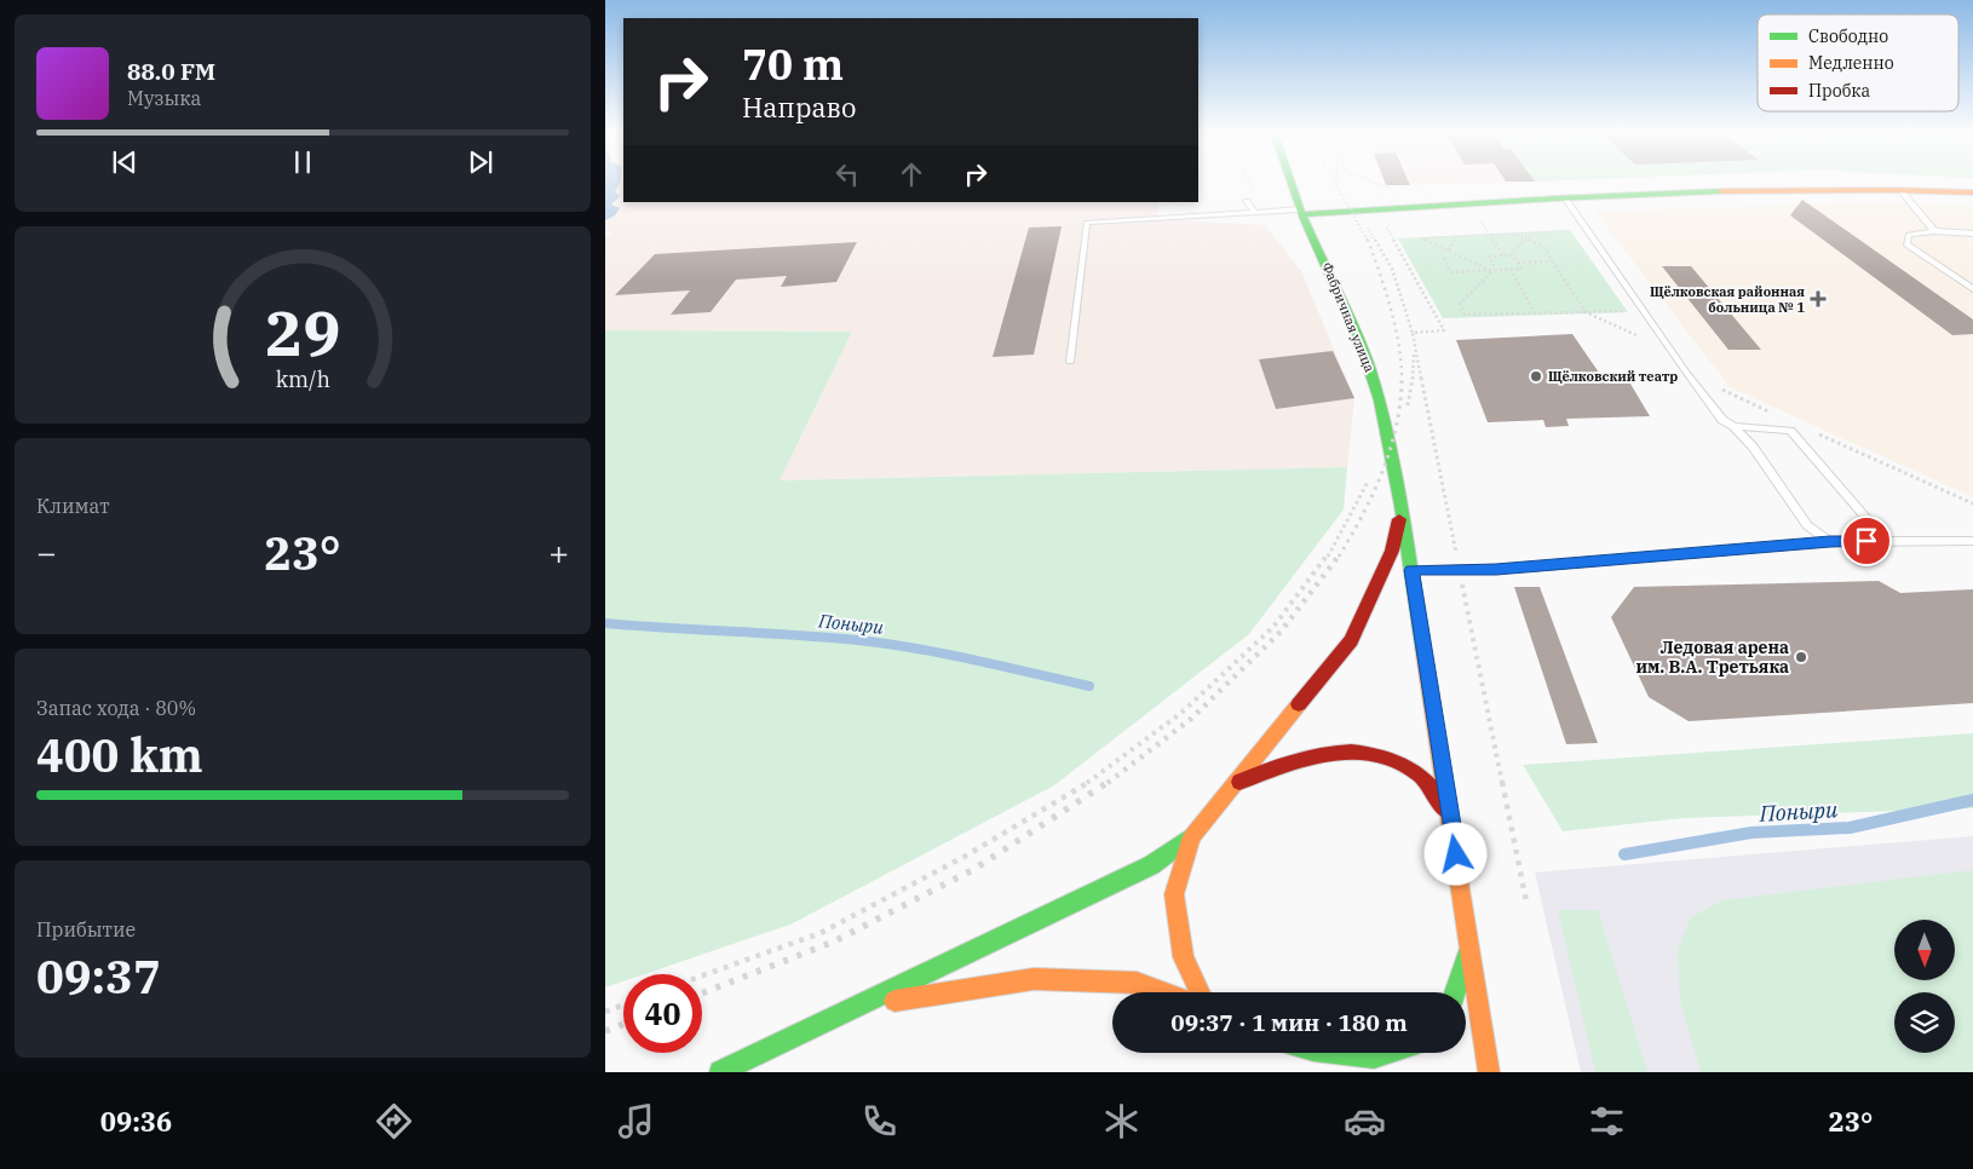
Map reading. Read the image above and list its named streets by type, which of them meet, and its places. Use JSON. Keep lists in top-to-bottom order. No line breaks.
{"streets":{"street":["Фабричная улица"]},"water":["Поныри"],"places":{"health":["Щёлковская районная больница № 1"],"other":["Щёлковский театр","Ледовая арена им. В.А. Третьяка"]},"legend":["Свободно","Медленно","Пробка"],"north":"bottom","page":{"turn":["70 m","Направо"],"song":["88.0 FM","Музыка"],"tile":["Климат",["Запас хода · 80%","400 km"],["Прибытие","09:37"]],"heat":["−","23°","+"],"limit":"40","trip":"09:37 · 1 мин · 180 m","tabs":["09:36","23°"],"gauge":["29","km/h"]}}
